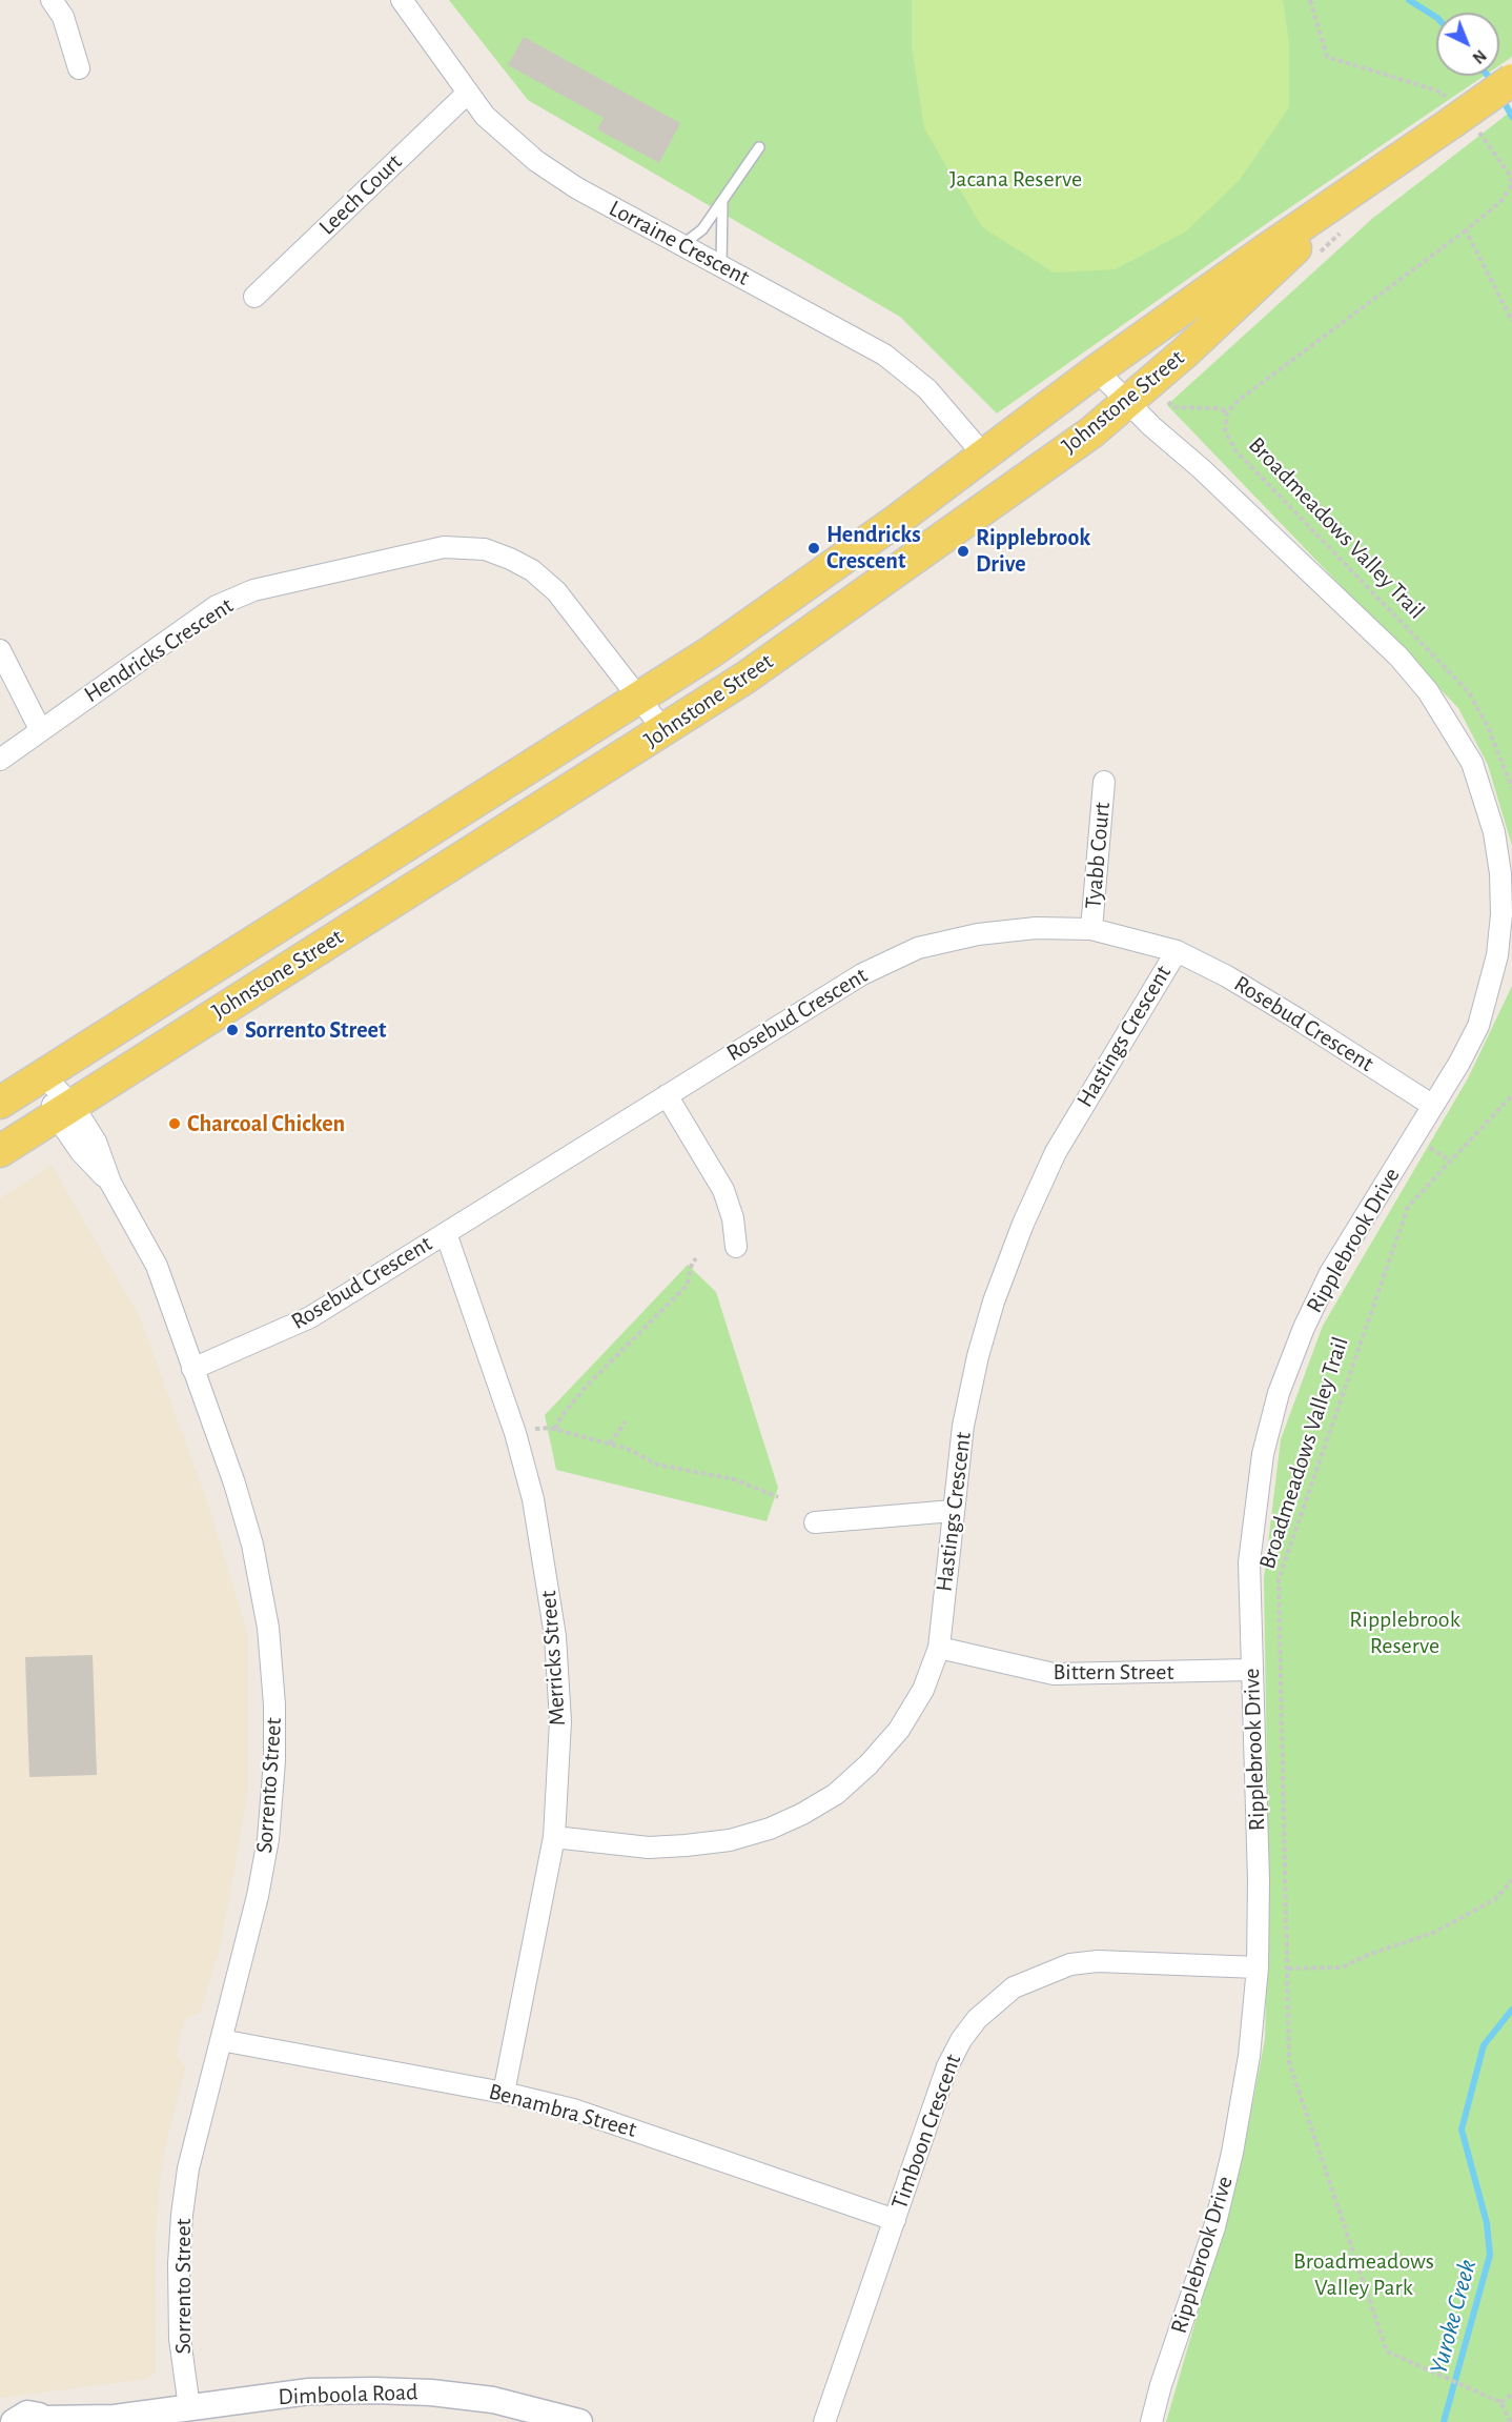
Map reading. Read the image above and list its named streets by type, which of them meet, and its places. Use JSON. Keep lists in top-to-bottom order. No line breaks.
{"streets":{"main road":["Johnstone Street"],"street":["Leech Court","Lorraine Crescent","Hendricks Crescent","Tyabb Court","Rosebud Crescent","Hastings Crescent","Ripplebrook Drive","Merricks Street","Bittern Street","Sorrento Street","Benambra Street","Timboon Crescent","Dimboola Road"],"path":["Broadmeadows Valley Trail"]},"crossings":[["Leech Court","Lorraine Crescent"],["Lorraine Crescent","Johnstone Street"],["Johnstone Street","Hendricks Crescent"],["Johnstone Street","Ripplebrook Drive"],["Johnstone Street","Sorrento Street"],["Tyabb Court","Rosebud Crescent"],["Rosebud Crescent","Hastings Crescent"],["Rosebud Crescent","Ripplebrook Drive"],["Rosebud Crescent","Merricks Street"],["Rosebud Crescent","Sorrento Street"],["Hastings Crescent","Merricks Street"],["Hastings Crescent","Bittern Street"],["Ripplebrook Drive","Bittern Street"],["Ripplebrook Drive","Timboon Crescent"],["Merricks Street","Benambra Street"],["Sorrento Street","Benambra Street"],["Sorrento Street","Dimboola Road"],["Benambra Street","Timboon Crescent"]],"water":["Yuroke Creek"],"parks":["Jacana Reserve","Ripplebrook Reserve","Broadmeadows Valley Park"],"places":["Hendricks Crescent","Ripplebrook Drive","Sorrento Street","Charcoal Chicken"],"north":"bottom right"}
